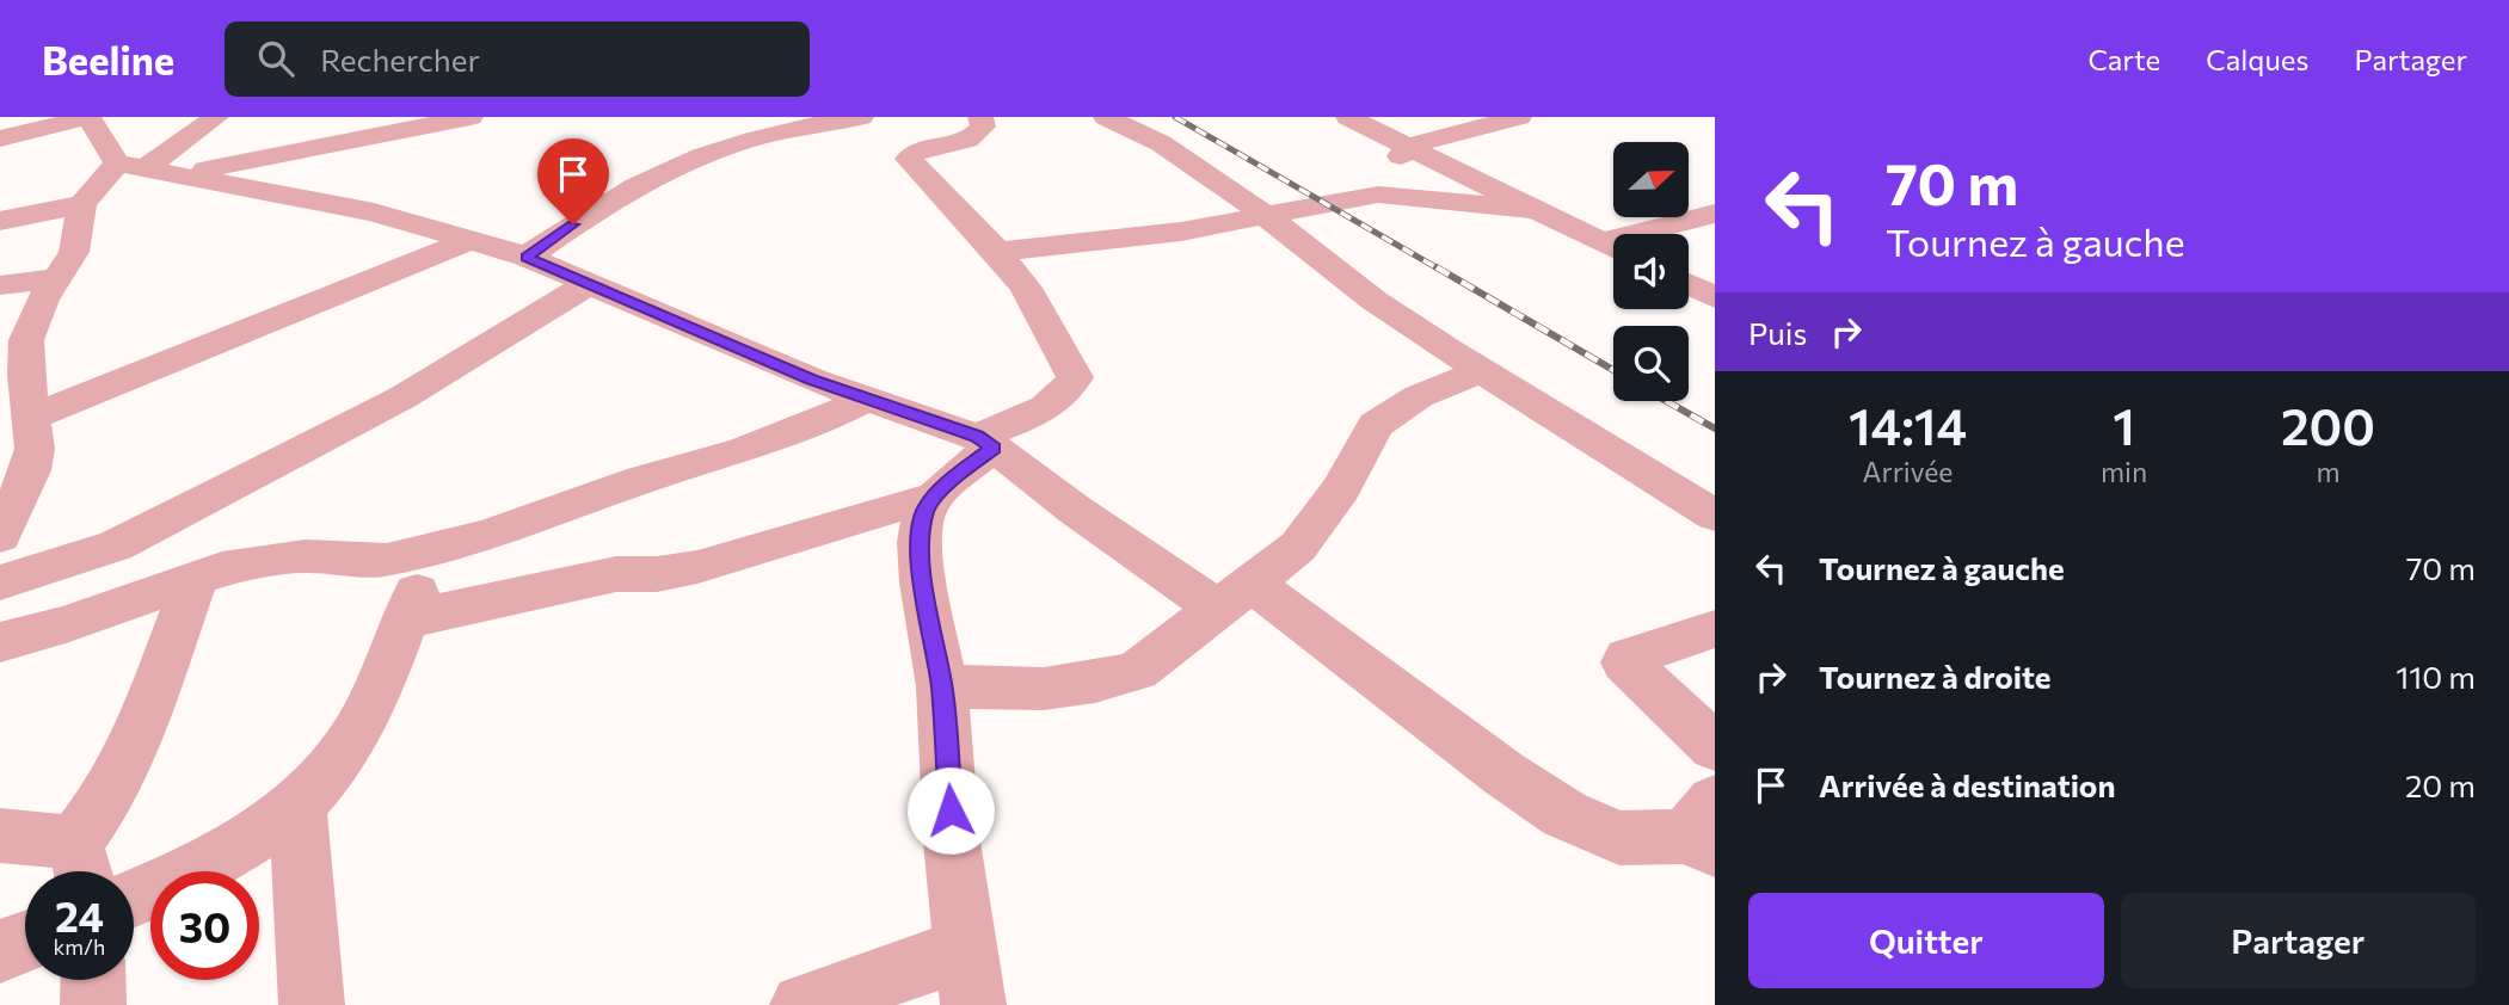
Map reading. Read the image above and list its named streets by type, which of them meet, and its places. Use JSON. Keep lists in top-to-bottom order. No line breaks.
{"north":"right","page":{"header":"Beeline","search":"Rechercher","nav":["Carte","Calques","Partager"],"turn":["70 m","Tournez à gauche"],"then":"Puis","eta":["14:14","Arrivée","1","min","200","m"],"list":[{"name":"Tournez à gauche","value":"70 m"},{"name":"Tournez à droite","value":"110 m"},{"name":"Arrivée à destination","value":"20 m"}],"speed":"24 km/h","limit":"30","buttons":["Quitter","Partager"]}}
